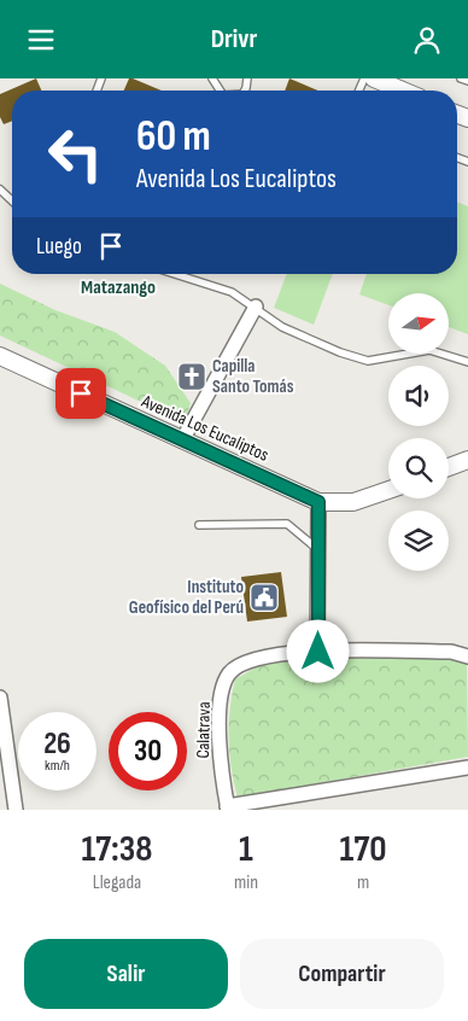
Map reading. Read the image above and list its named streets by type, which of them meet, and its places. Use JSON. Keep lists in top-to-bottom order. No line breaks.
{"streets":{"street":["Avenida Los Eucaliptos","Calatrava"]},"districts":["Matazango"],"places":{"church":["Capilla Santo Tomás"],"public building":["Instituto Geofísico del Perú"]},"north":"right","page":{"header":"Drivr","turn":["60 m","Avenida Los Eucaliptos"],"then":"Luego","speed":"26 km/h","limit":"30","eta":["17:38","Llegada","1","min","170","m"],"buttons":["Salir","Compartir"]}}
